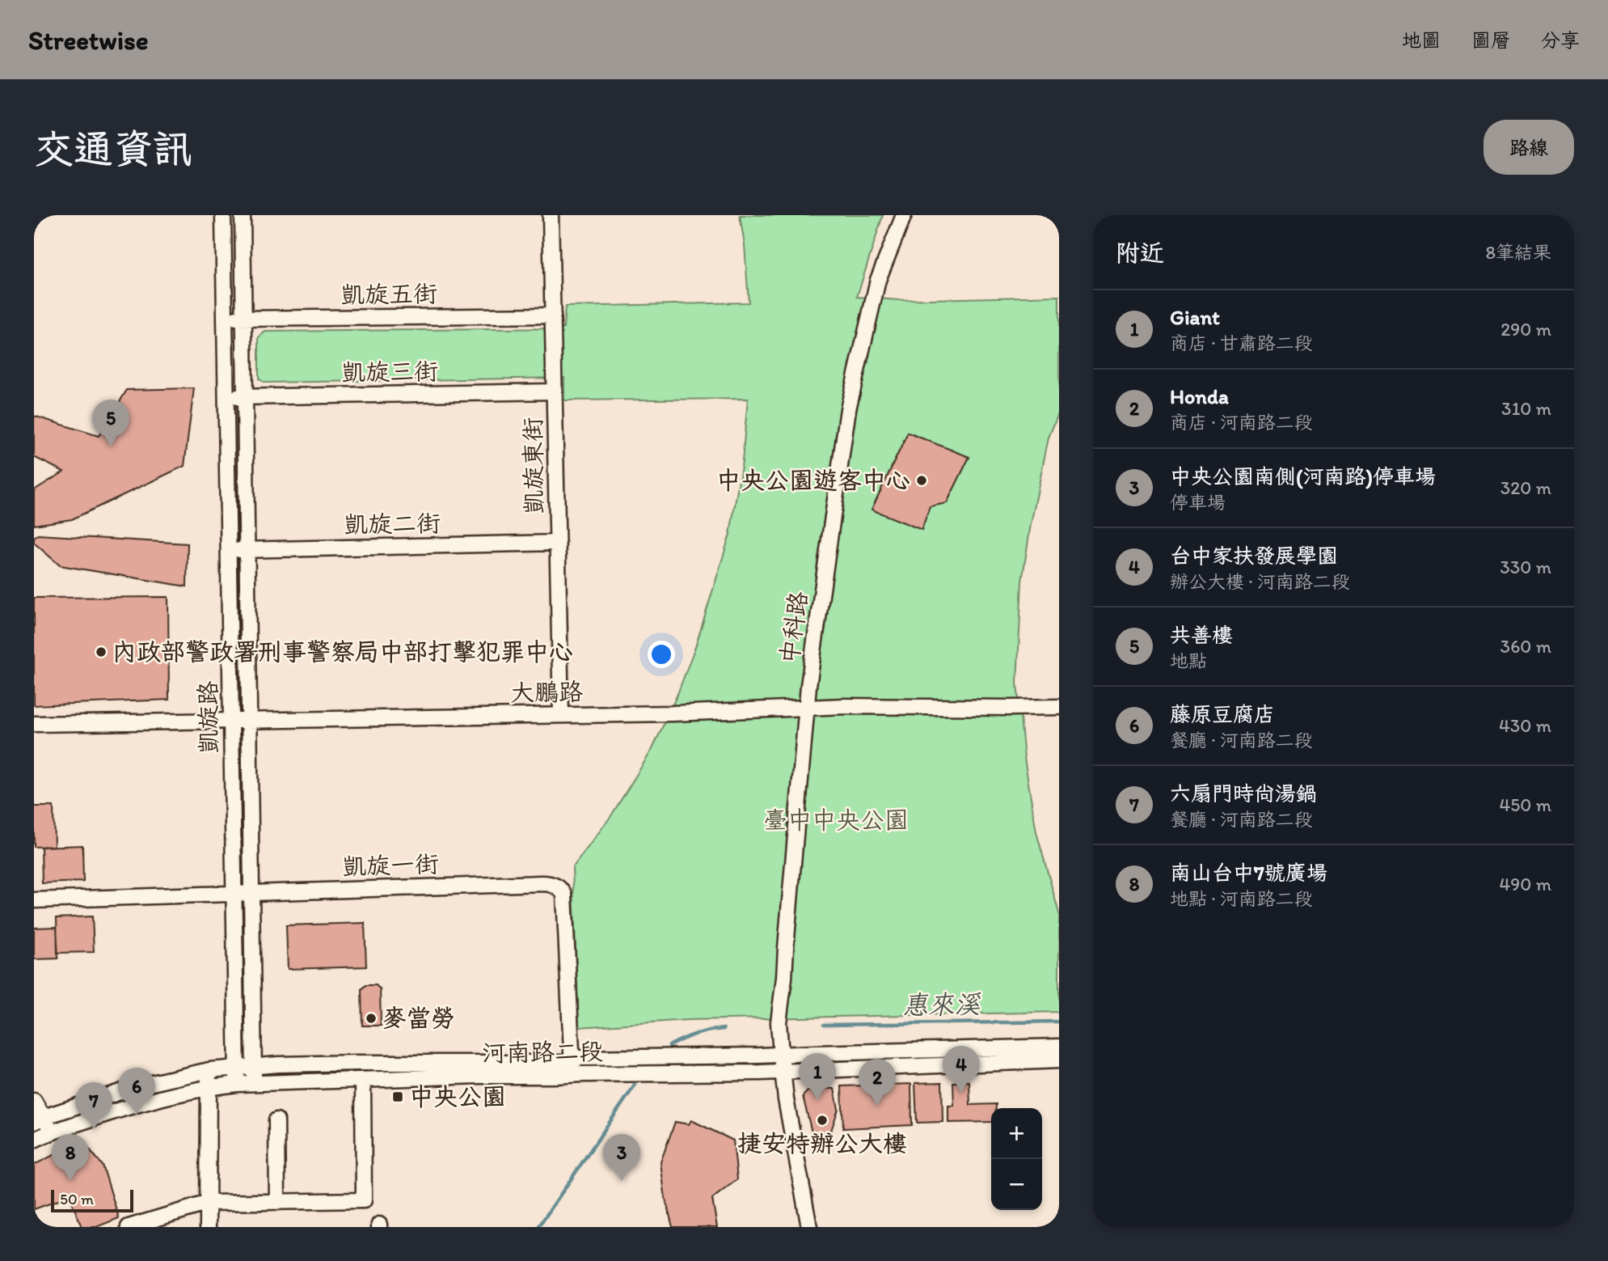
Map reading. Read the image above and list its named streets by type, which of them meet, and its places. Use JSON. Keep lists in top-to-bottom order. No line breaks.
{"streets":{"street":["凱旋五街","凱旋三街","凱旋東街","凱旋二街","中科路","大鵬路","凱旋路","凱旋一街","河南路二段"]},"crossings":[["凱旋五街","凱旋東街"],["凱旋五街","凱旋路"],["凱旋三街","凱旋東街"],["凱旋三街","凱旋路"],["凱旋東街","凱旋二街"],["凱旋東街","大鵬路"],["凱旋二街","凱旋路"],["中科路","大鵬路"],["中科路","河南路二段"],["大鵬路","凱旋路"],["凱旋路","凱旋一街"],["凱旋路","河南路二段"],["凱旋一街","河南路二段"]],"water":["惠來溪"],"parks":["臺中中央公園"],"places":{"other":["中央公園遊客中心","內政部警政署刑事警察局中部打擊犯罪中心","麥當勞","捷安特辦公大樓"],"transit":["中央公園"]},"scale_bar":"50 m","page":{"header":"Streetwise","nav":["地圖","圖層","分享"],"buttons":"路線","title":"交通資訊","heading":["附近","8筆結果"],"list":[{"mark":"1","name":"Giant","note":"商店 · 甘肅路二段","value":"290 m"},{"mark":"2","name":"Honda","note":"商店 · 河南路二段","value":"310 m"},{"mark":"3","name":"中央公園南側(河南路)停車場","note":"停車場","value":"320 m"},{"mark":"4","name":"台中家扶發展學園","note":"辦公大樓 · 河南路二段","value":"330 m"},{"mark":"5","name":"共善樓","note":"地點","value":"360 m"},{"mark":"6","name":"藤原豆腐店","note":"餐廳 · 河南路二段","value":"430 m"},{"mark":"7","name":"六扇門時尚湯鍋","note":"餐廳 · 河南路二段","value":"450 m"},{"mark":"8","name":"南山台中7號廣場","note":"地點 · 河南路二段","value":"490 m"}],"pins":["5","4","1","2","6","7","3","8"],"map_buttons":["+","−"],"scale":"50 m"}}
